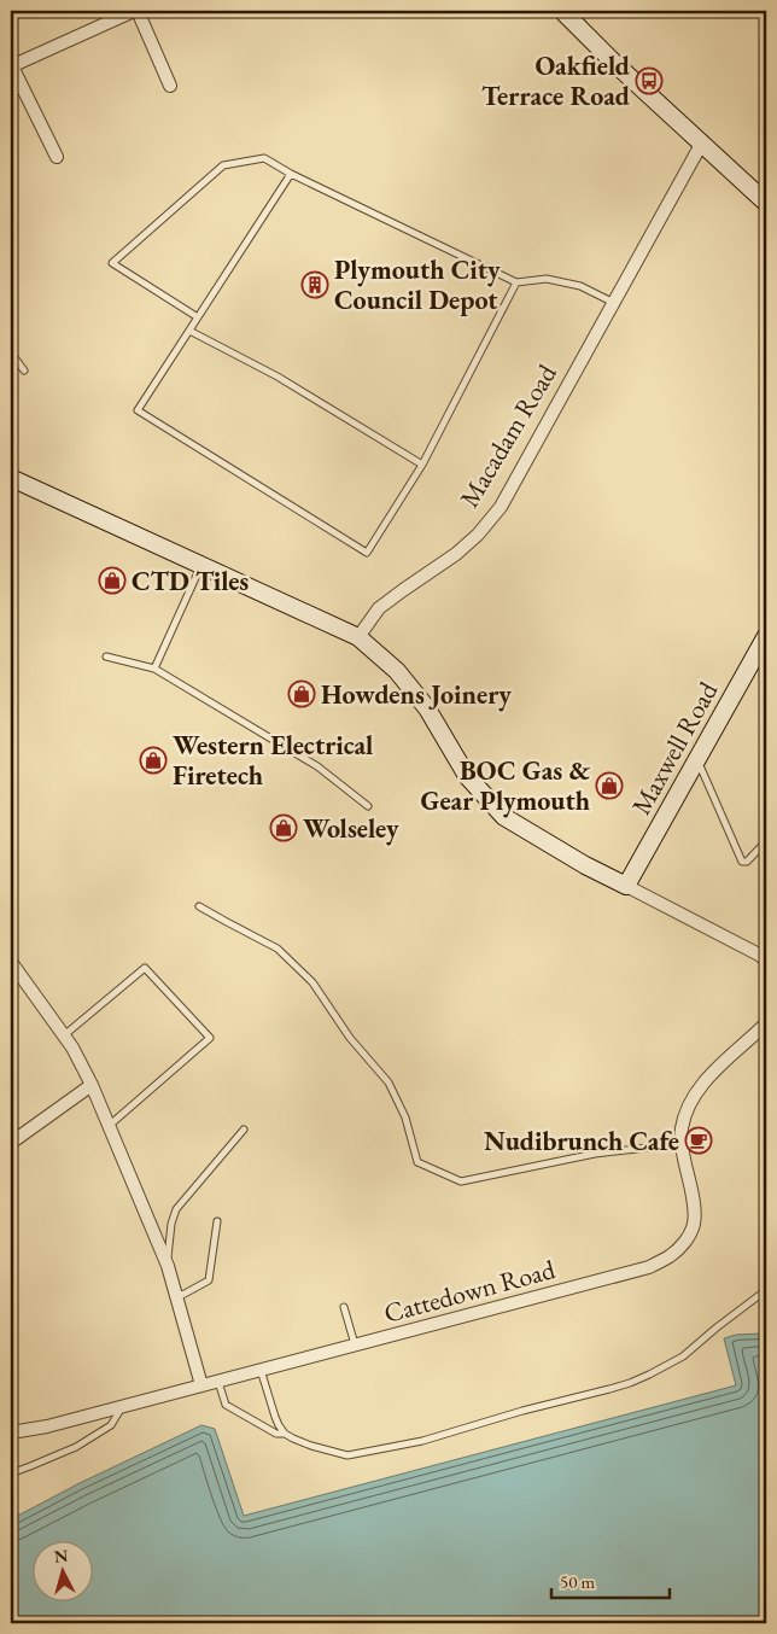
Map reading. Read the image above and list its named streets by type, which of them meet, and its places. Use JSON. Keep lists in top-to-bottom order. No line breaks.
{"streets":{"street":["Macadam Road","Maxwell Road","Cattedown Road"]},"places":{"bus stop":["Oakfield Terrace Road"],"building":["Plymouth City Council Depot"],"shop":["CTD Tiles","Howdens Joinery","Western Electrical Firetech","BOC Gas & Gear Plymouth","Wolseley"],"cafe":["Nudibrunch Cafe"]},"scale_bar":"50 m","north":"top"}
